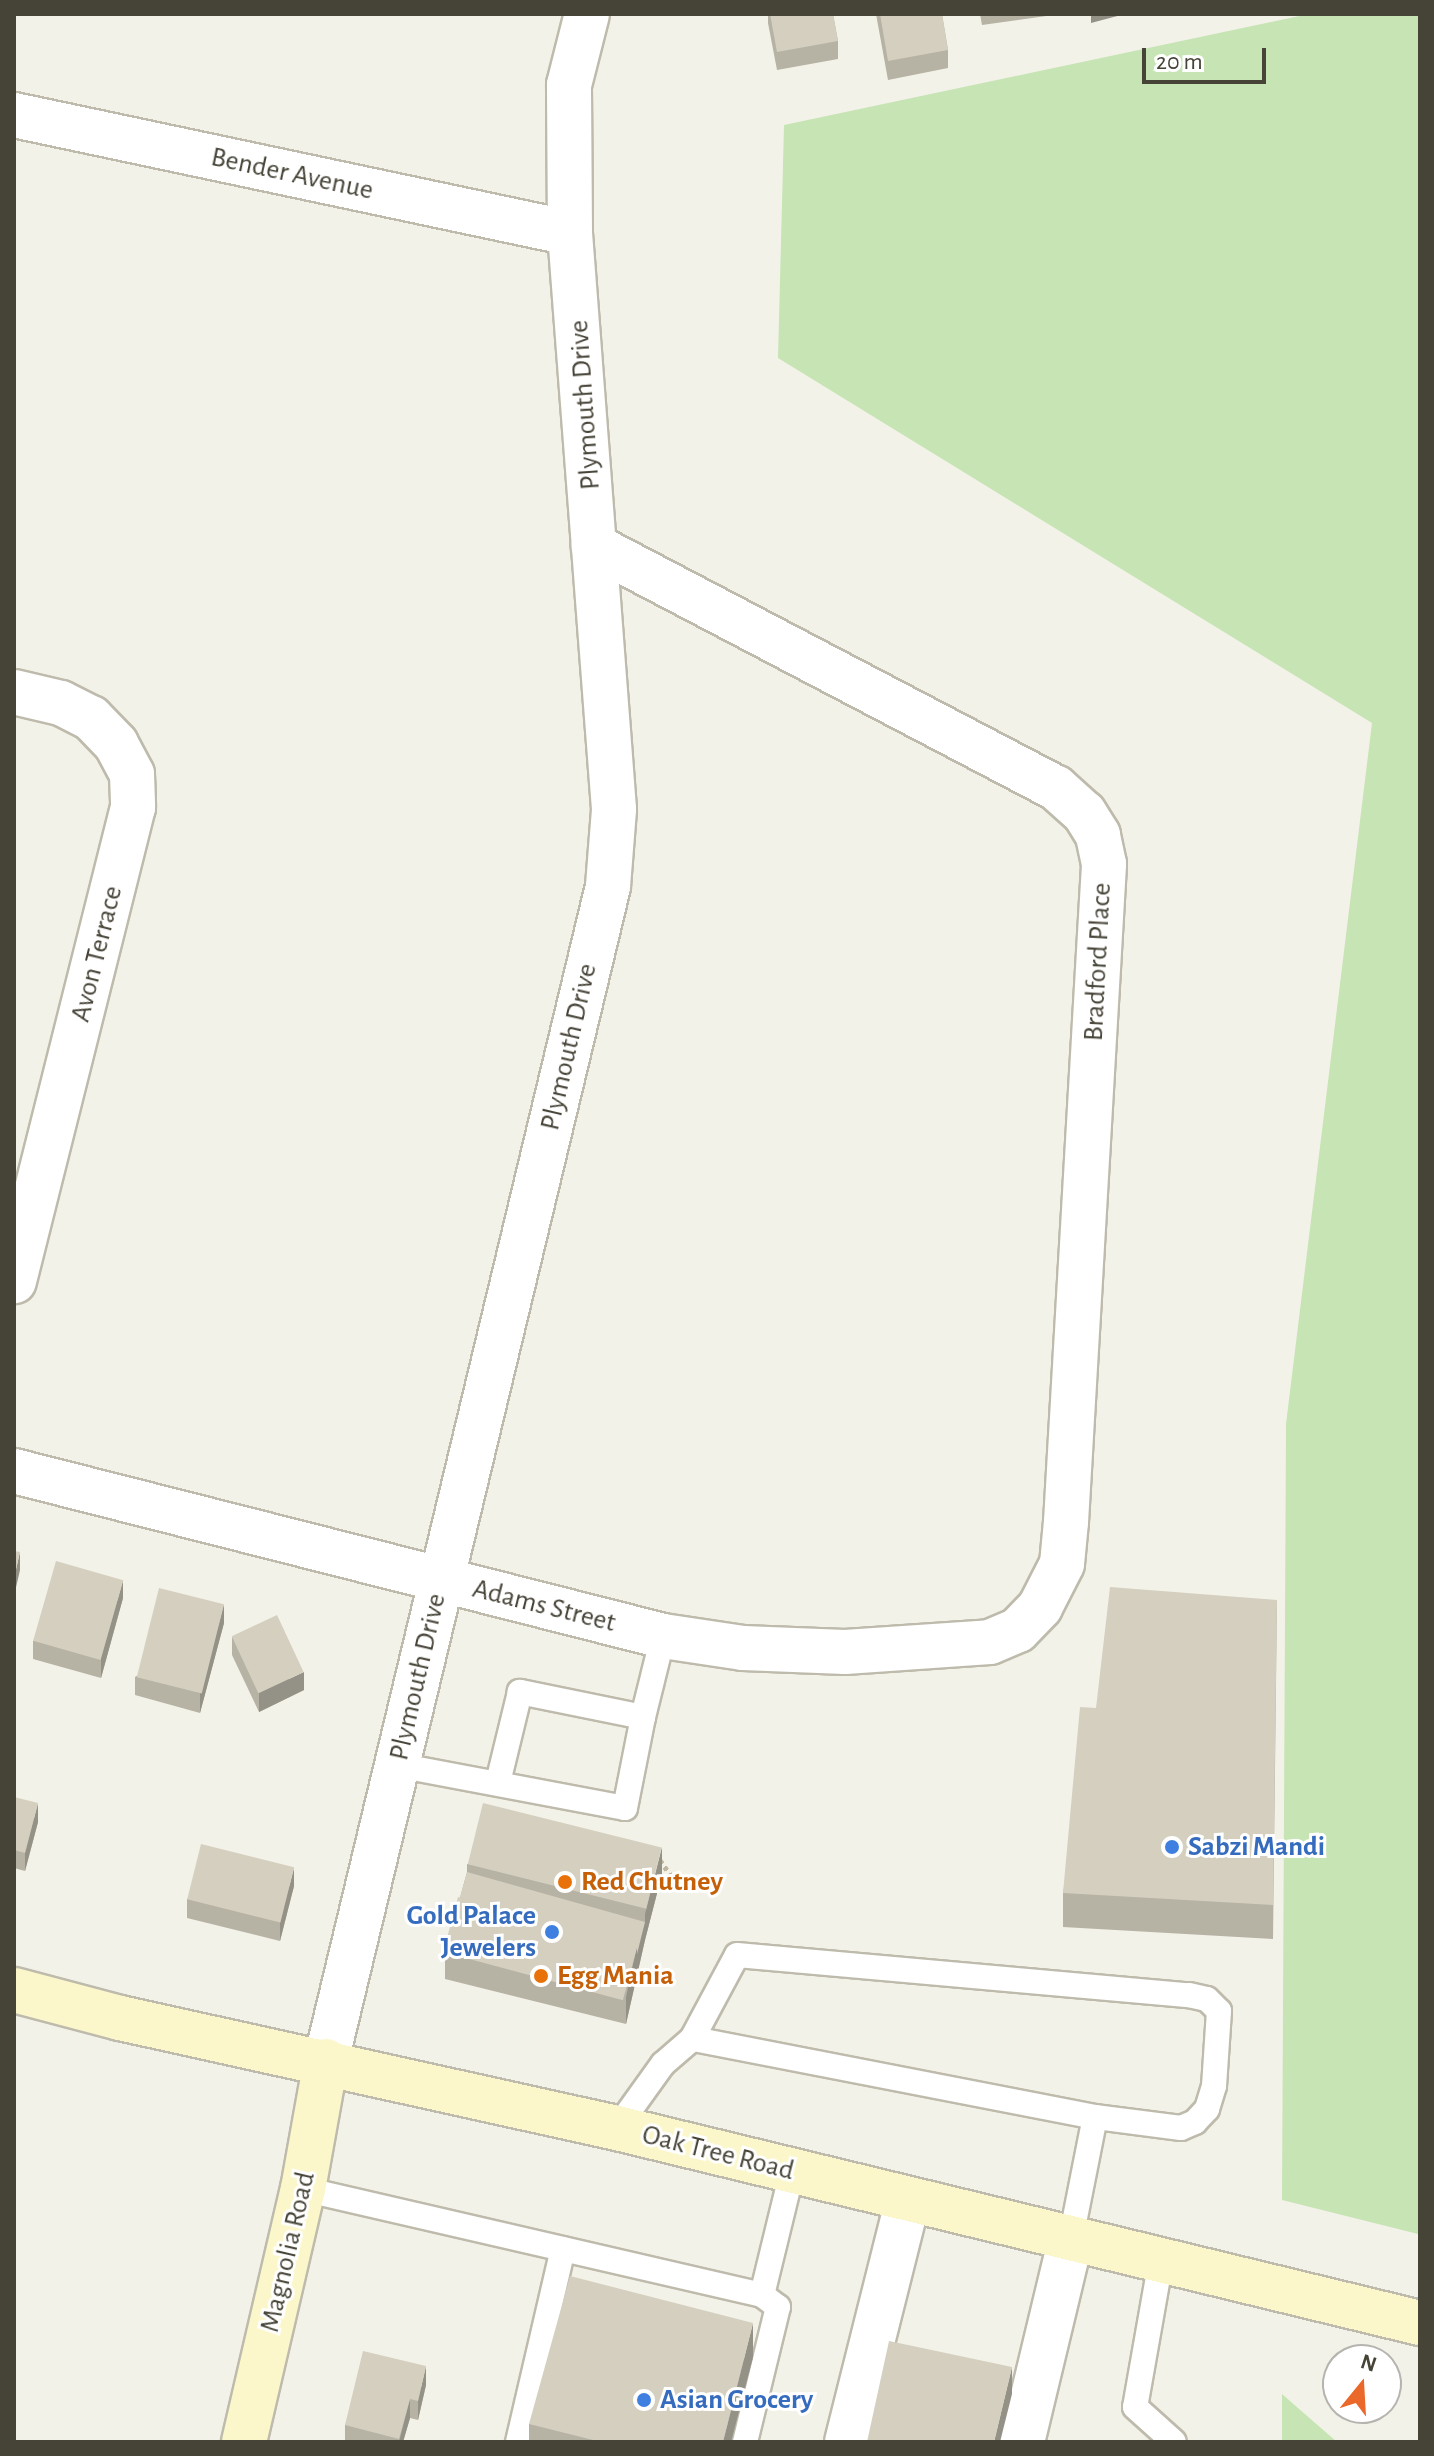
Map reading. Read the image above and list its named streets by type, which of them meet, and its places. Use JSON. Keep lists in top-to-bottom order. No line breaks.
{"streets":{"street":["Bender Avenue","Plymouth Drive","Avon Terrace","Bradford Place","Adams Street","Oak Tree Road","Magnolia Road"]},"crossings":[["Bender Avenue","Plymouth Drive"],["Plymouth Drive","Bradford Place"],["Plymouth Drive","Adams Street"],["Plymouth Drive","Oak Tree Road"],["Plymouth Drive","Magnolia Road"],["Bradford Place","Adams Street"],["Oak Tree Road","Magnolia Road"]],"places":["Sabzi Mandi","Red Chutney","Gold Palace Jewelers","Egg Mania","Asian Grocery"],"scale_bar":"20 m","north":"top"}
